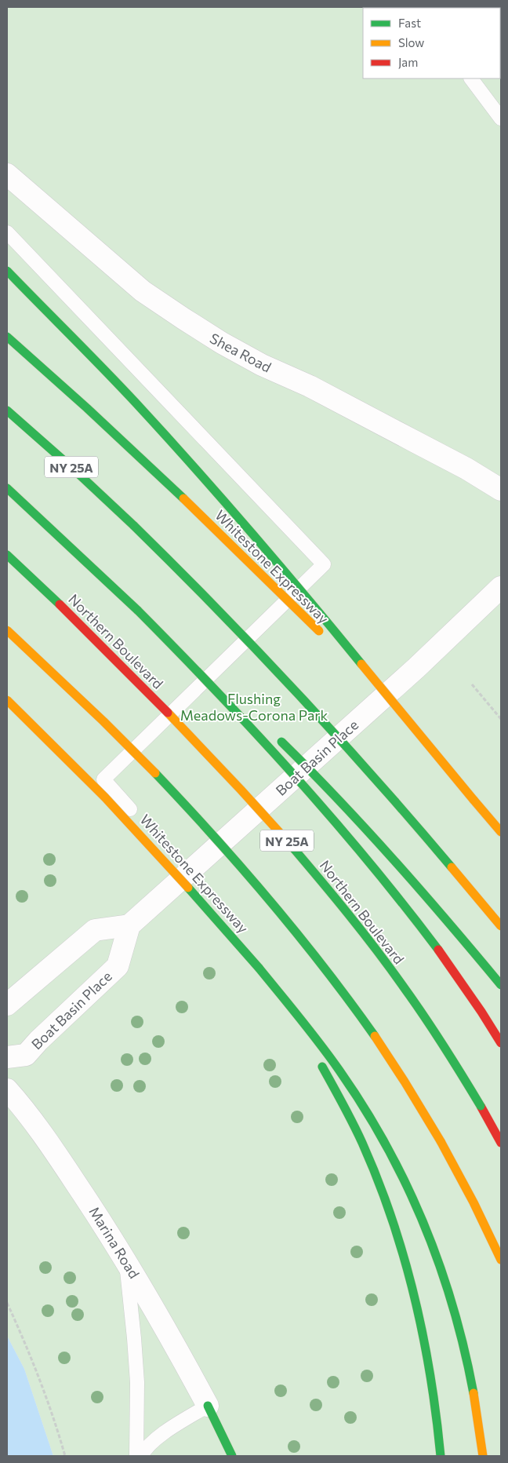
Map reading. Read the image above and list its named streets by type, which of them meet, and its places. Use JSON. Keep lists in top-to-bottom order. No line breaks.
{"streets":{"main road":["NY 25A","Whitestone Expressway","Northern Boulevard"],"street":["Shea Road","Boat Basin Place","Marina Road"]},"parks":["Flushing Meadows-Corona Park"],"legend":["Fast","Slow","Jam"]}
